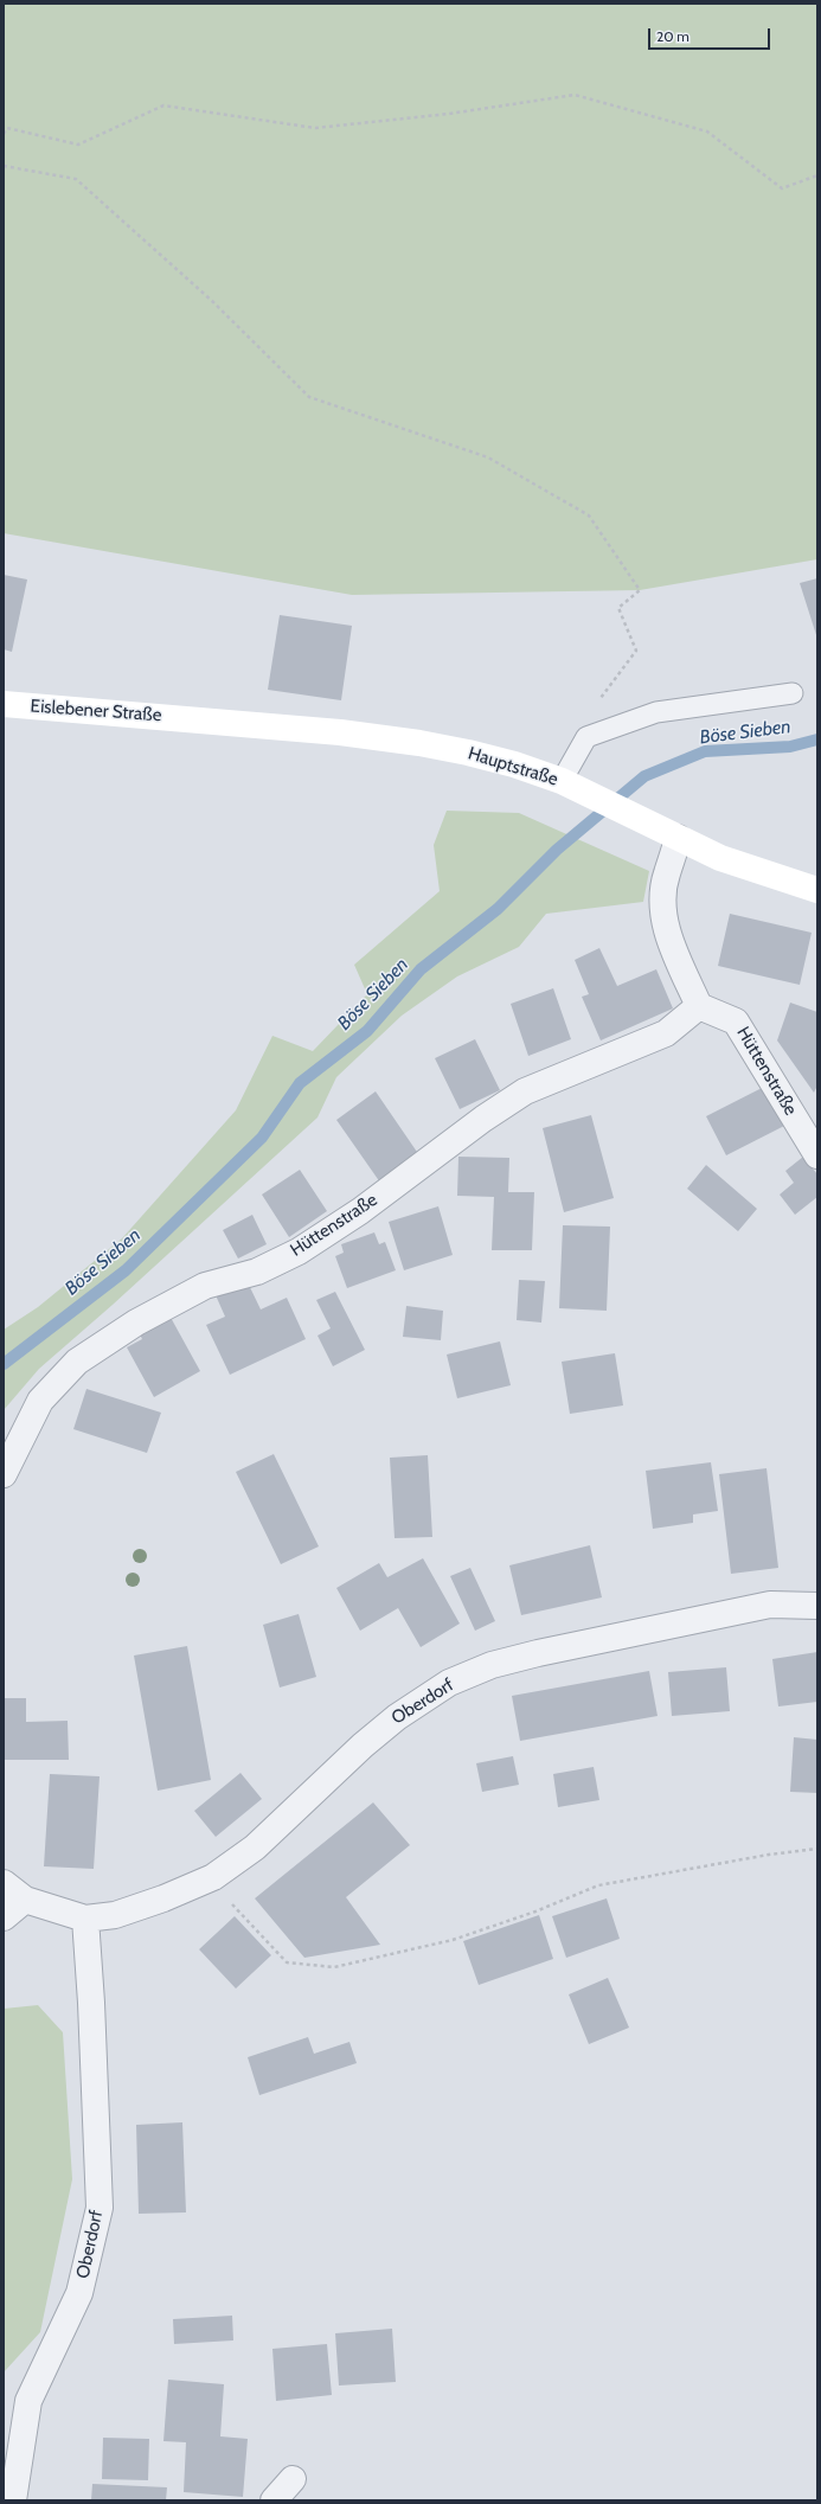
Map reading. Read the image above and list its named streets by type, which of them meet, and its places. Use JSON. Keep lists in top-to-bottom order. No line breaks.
{"streets":{"main road":["Eislebener Straße","Hauptstraße"],"street":["Hüttenstraße","Oberdorf"]},"crossings":[["Eislebener Straße","Hauptstraße"]],"water":["Böse Sieben"],"scale_bar":"20 m"}
